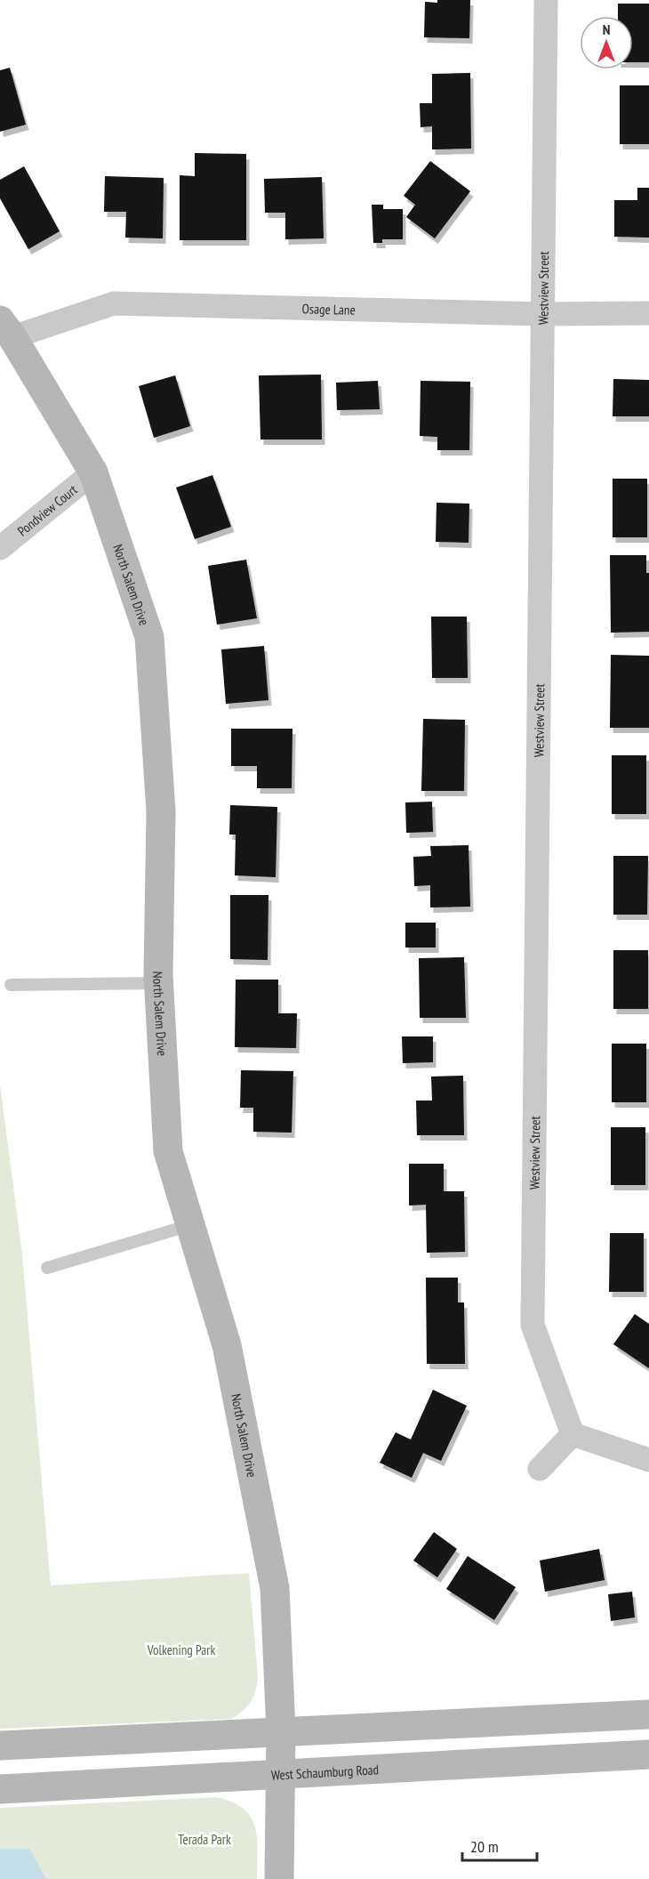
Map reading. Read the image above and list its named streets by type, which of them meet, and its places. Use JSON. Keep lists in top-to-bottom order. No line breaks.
{"streets":{"street":["Westview Street","Osage Lane","Pondview Court","North Salem Drive","West Schaumburg Road"]},"crossings":[["Westview Street","Osage Lane"],["Osage Lane","North Salem Drive"],["Pondview Court","North Salem Drive"],["North Salem Drive","West Schaumburg Road"]],"parks":["Volkening Park","Terada Park"],"scale_bar":"20 m","north":"top"}
